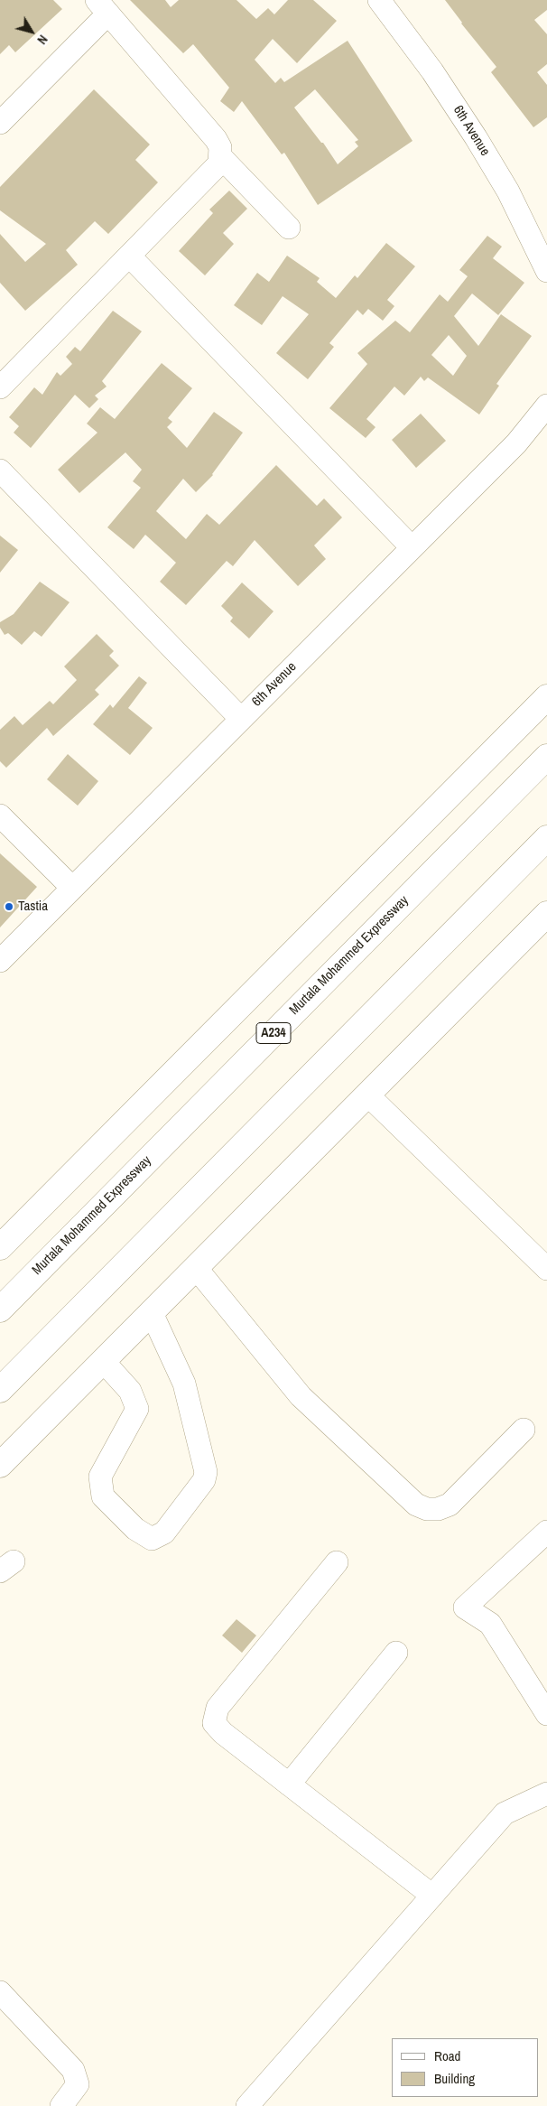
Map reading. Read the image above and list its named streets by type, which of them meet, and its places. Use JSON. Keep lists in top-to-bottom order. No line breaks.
{"streets":{"highway":["Murtala Mohammed Expressway","A234"],"street":["6th Avenue"]},"places":["Tastia"],"legend":["Road","Building"],"north":"bottom right"}
